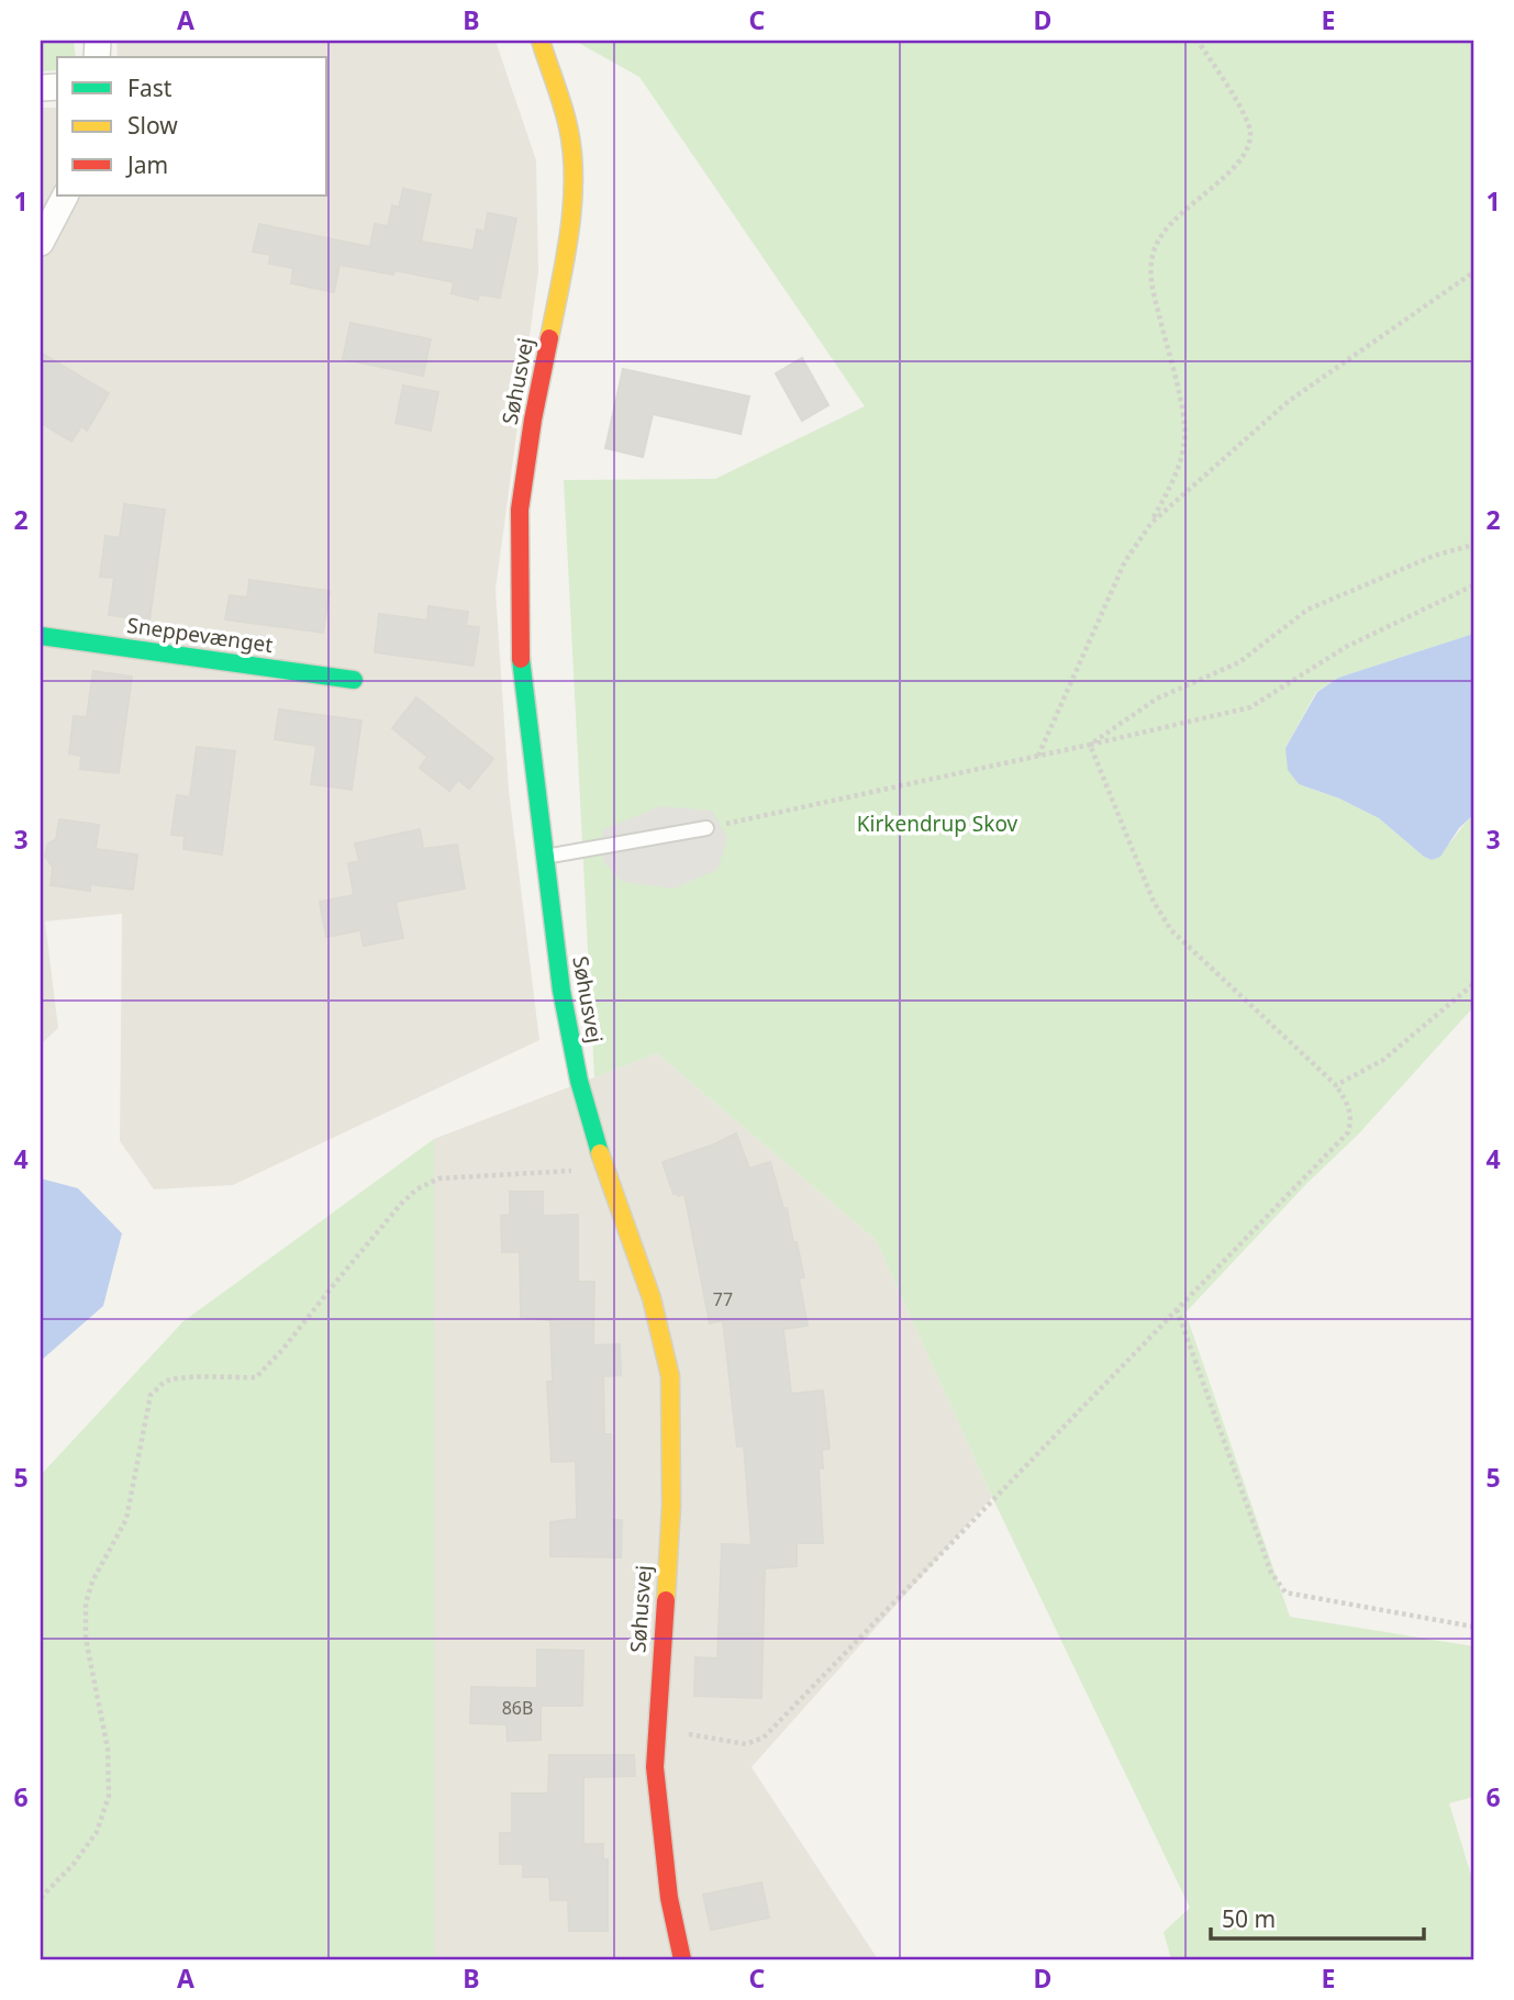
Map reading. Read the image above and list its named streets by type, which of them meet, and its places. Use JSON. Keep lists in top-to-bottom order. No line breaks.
{"streets":{"street":["Søhusvej","Sneppevænget"]},"parks":["Kirkendrup Skov"],"house_numbers":["77","86B"],"legend":["Fast","Slow","Jam"],"scale_bar":"50 m","grid":{"columns":["A","B","C","D","E"],"rows":["1","2","3","4","5","6"]}}
